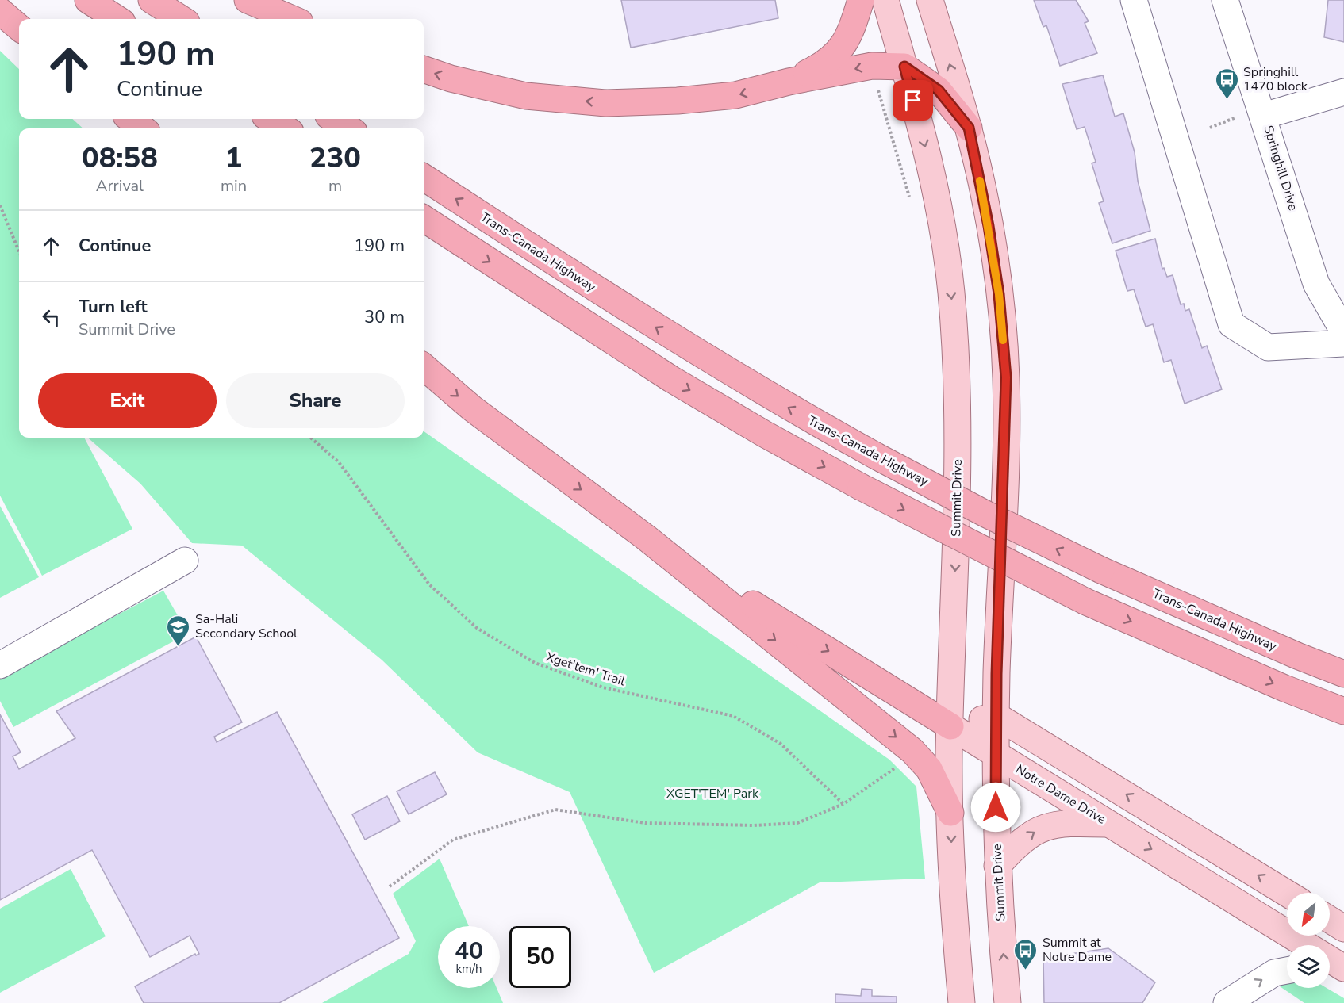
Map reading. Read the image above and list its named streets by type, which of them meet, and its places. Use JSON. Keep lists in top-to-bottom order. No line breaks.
{"streets":{"highway":["Trans-Canada Highway"],"main road":["Summit Drive","Notre Dame Drive"],"street":["Springhill Drive"],"path":["Xget'tem' Trail"]},"crossings":[["Summit Drive","Notre Dame Drive"]],"parks":["XGET'TEM' Park"],"places":{"bus stop":["Springhill 1470 block","Summit at Notre Dame"],"school or university":["Sa-Hali Secondary School"]},"north":"bottom left","page":{"turn":["190 m","Continue"],"eta":["08:58","Arrival","1","min","230","m"],"list":[{"name":"Continue","value":"190 m"},{"name":"Turn left","note":"Summit Drive","value":"30 m"}],"buttons":["Exit","Share"],"speed":"40 km/h","limit":"50"}}
